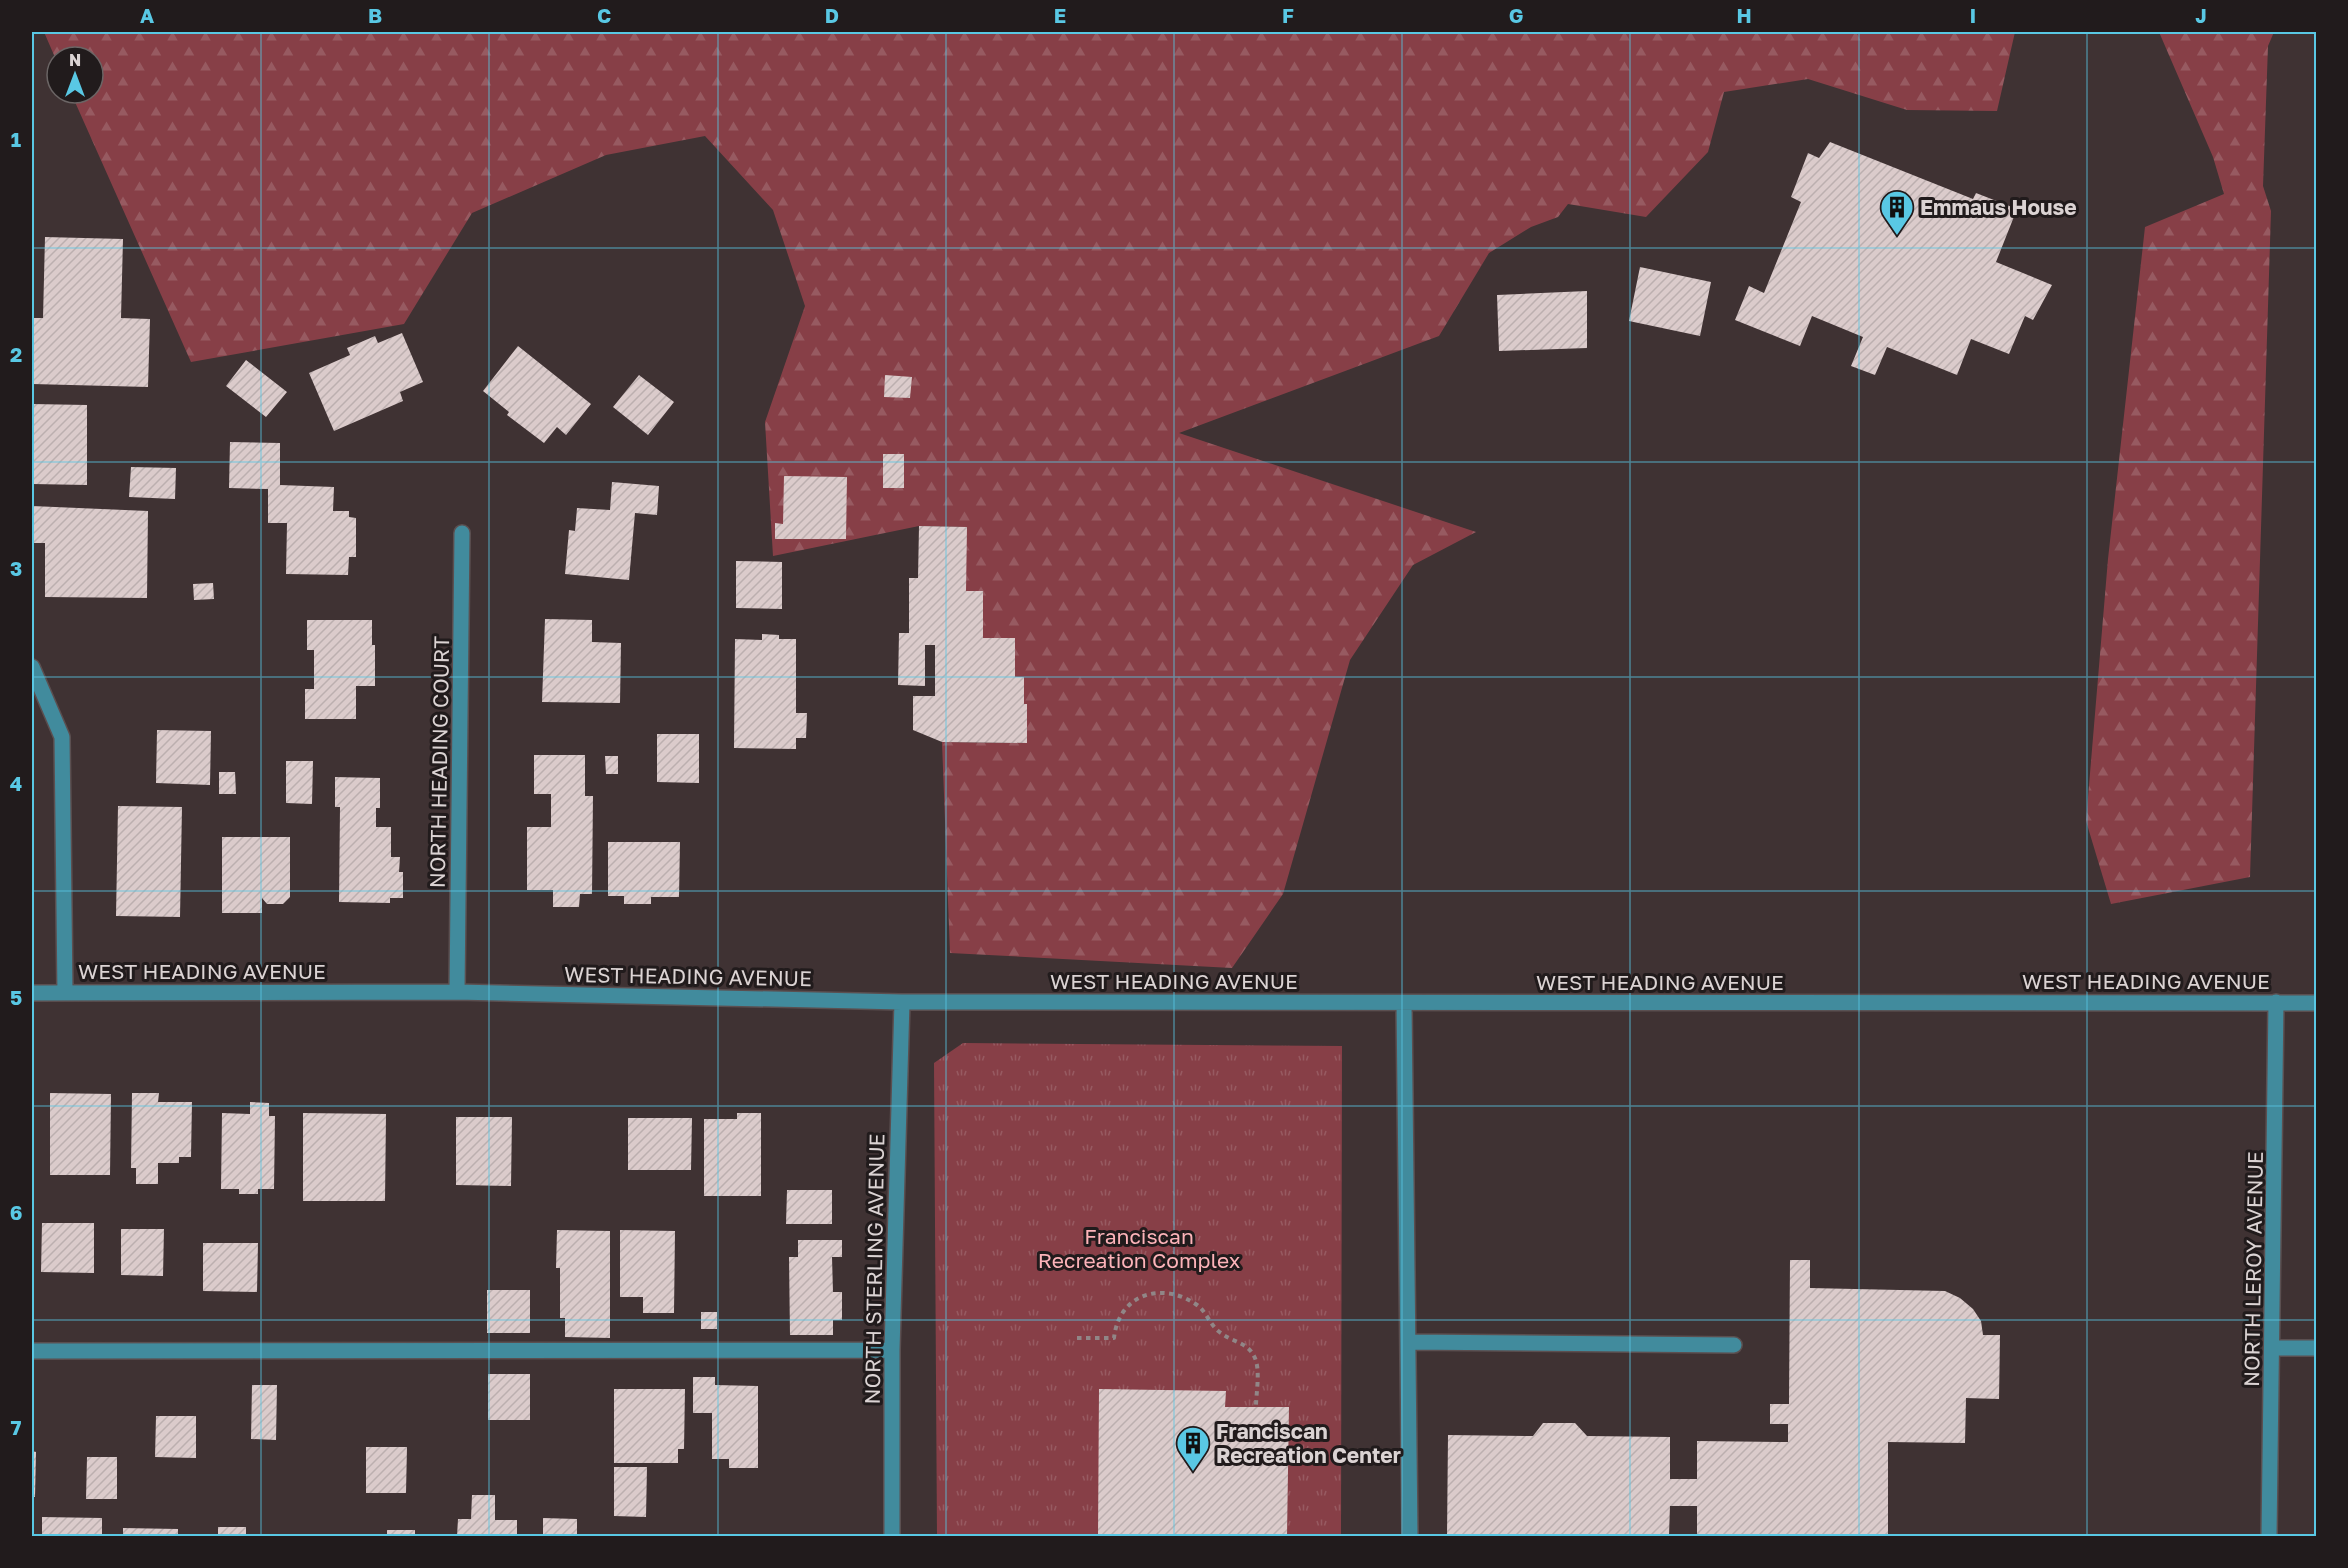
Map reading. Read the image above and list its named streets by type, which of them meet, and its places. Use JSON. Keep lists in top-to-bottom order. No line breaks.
{"streets":{"street":["NORTH HEADING COURT","WEST HEADING AVENUE","NORTH STERLING AVENUE","NORTH LEROY AVENUE"]},"crossings":[["NORTH HEADING COURT","WEST HEADING AVENUE"],["WEST HEADING AVENUE","NORTH STERLING AVENUE"],["WEST HEADING AVENUE","NORTH LEROY AVENUE"]],"parks":["Franciscan Recreation Complex"],"places":{"building":["Emmaus House","Franciscan Recreation Center"]},"north":"top","grid":{"columns":["A","B","C","D","E","F","G","H","I","J"],"rows":["1","2","3","4","5","6","7"]}}
